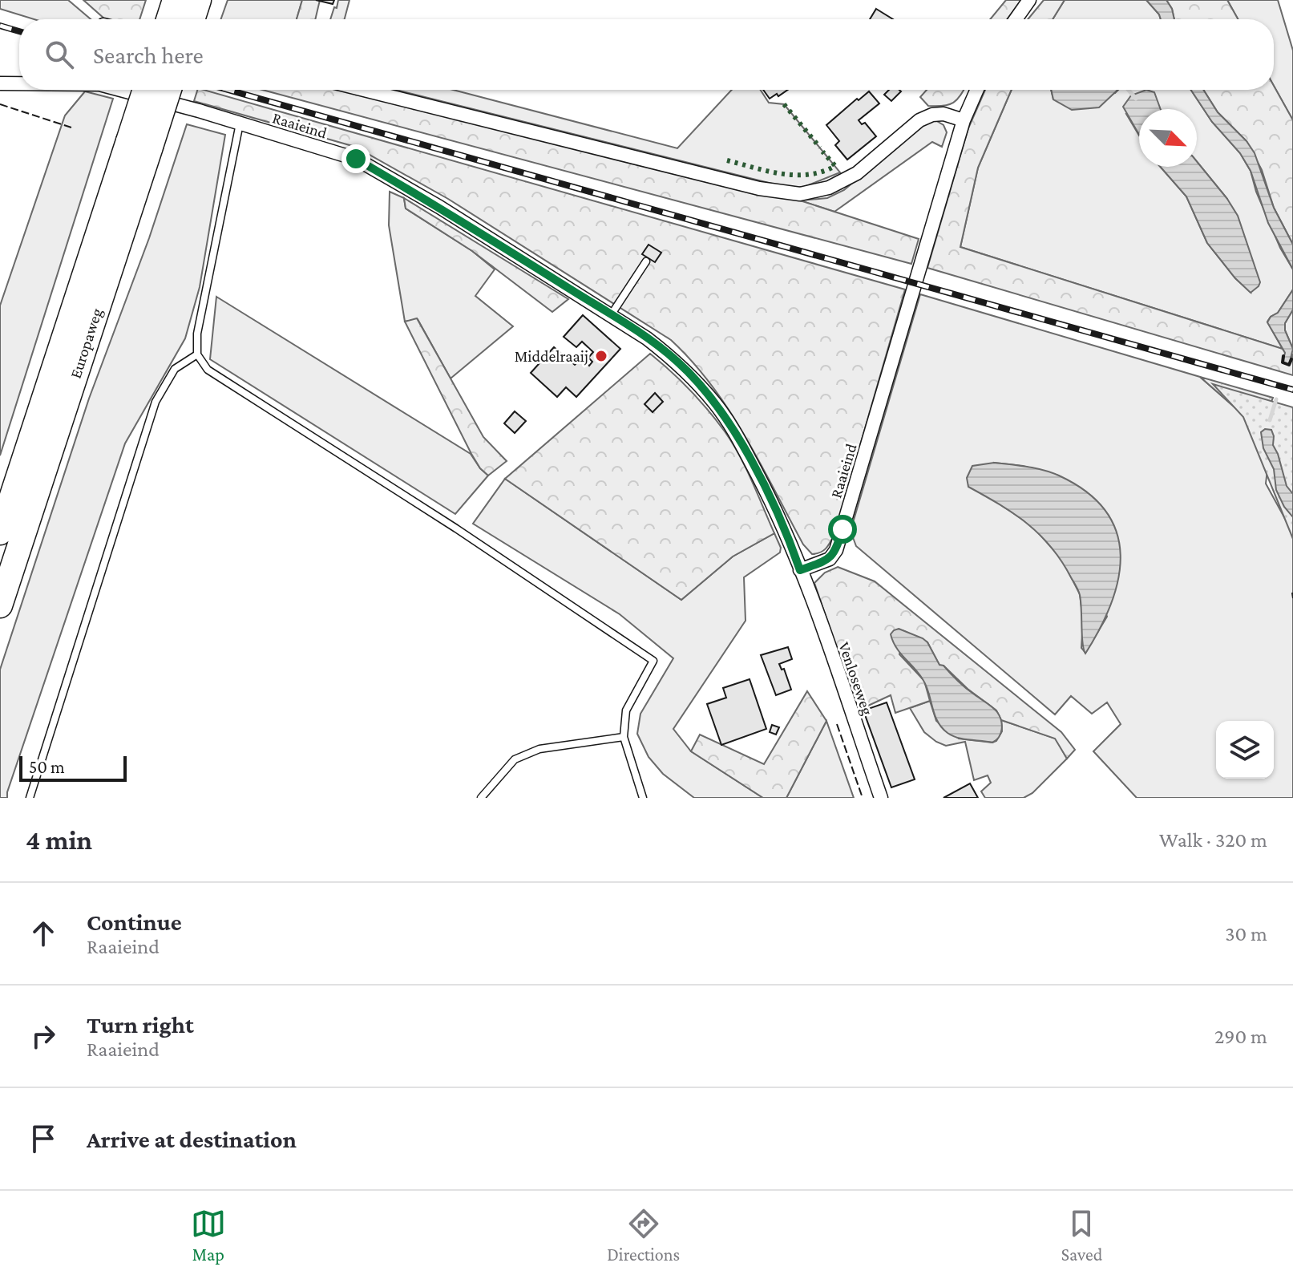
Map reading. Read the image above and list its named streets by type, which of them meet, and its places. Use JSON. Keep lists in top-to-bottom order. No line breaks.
{"streets":{"highway":["Europaweg"],"street":["Raaieind","Venloseweg"]},"crossings":[["Raaieind","Venloseweg"]],"places":["Middelraaij"],"scale_bar":"50 m","north":"bottom right","page":{"search":"Search here","scale":"50 m","heading":["4 min","Walk · 320 m"],"list":[["Continue","Raaieind","30 m"],["Turn right","Raaieind","290 m"],"Arrive at destination"],"nav":["Map","Directions","Saved"]}}
